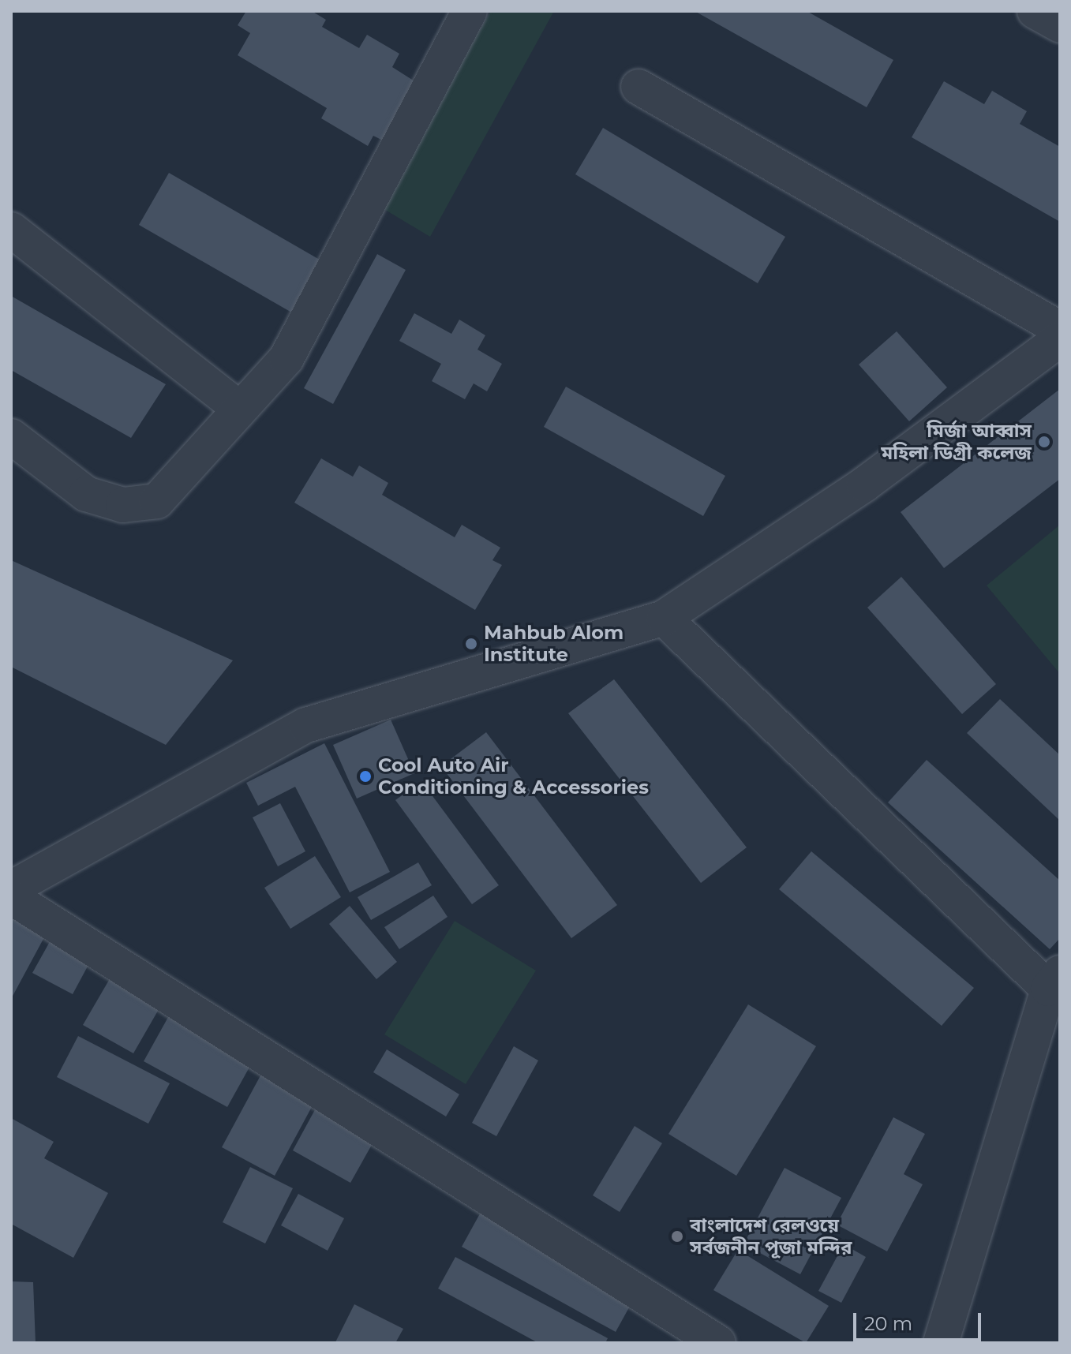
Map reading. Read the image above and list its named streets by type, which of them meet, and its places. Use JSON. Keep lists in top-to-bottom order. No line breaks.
{"places":["মির্জা আব্বাস মহিলা ডিগ্রী কলেজ","Mahbub Alom Institute","Cool Auto Air Conditioning & Accessories","বাংলাদেশ রেলওয়ে সর্বজনীন পূজা মন্দির"],"scale_bar":"20 m"}
